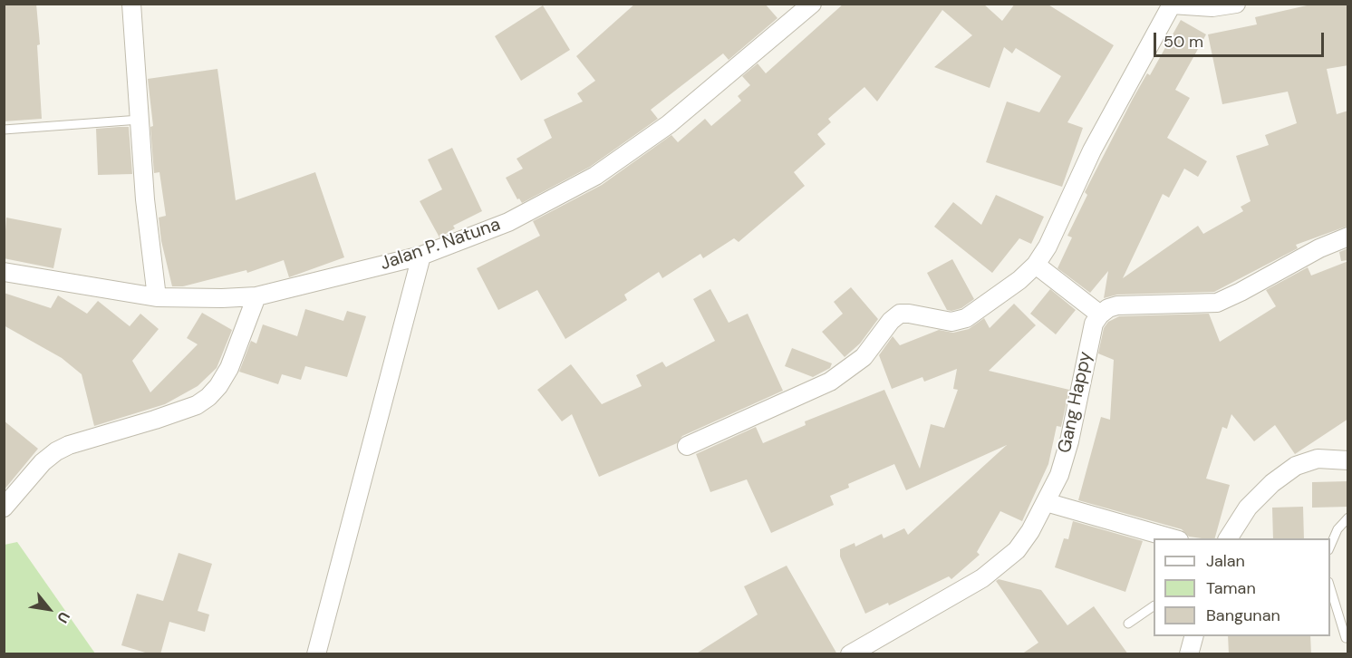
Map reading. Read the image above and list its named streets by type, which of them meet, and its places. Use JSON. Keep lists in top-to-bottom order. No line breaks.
{"streets":{"street":["Jalan P. Natuna","Gang Happy"]},"legend":["Jalan","Taman","Bangunan"],"scale_bar":"50 m","north":"bottom right"}
